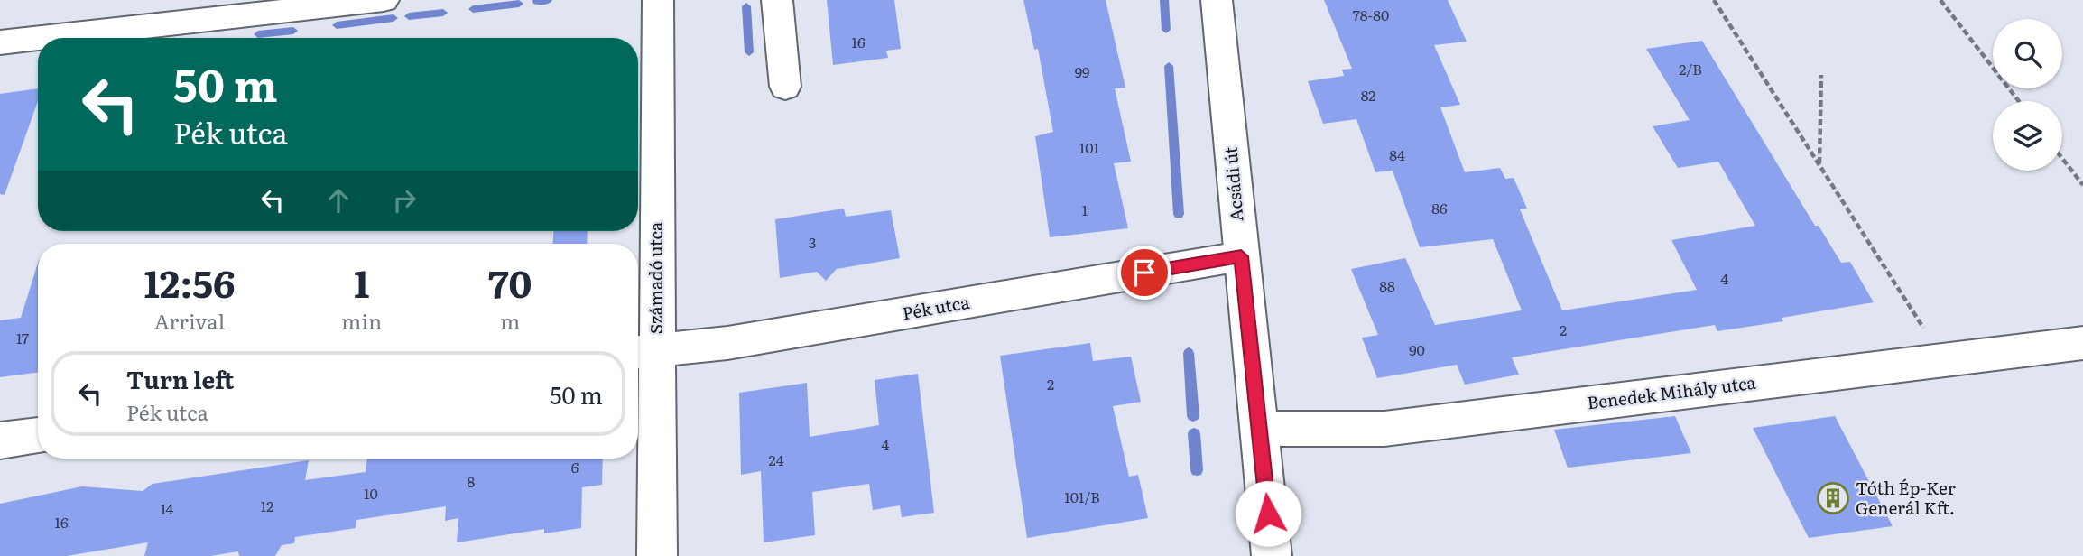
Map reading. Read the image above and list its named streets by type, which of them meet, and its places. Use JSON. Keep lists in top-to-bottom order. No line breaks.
{"streets":{"street":["Acsádi út","Számadó utca","Pék utca","Benedek Mihály utca"]},"crossings":[["Acsádi út","Pék utca"],["Acsádi út","Benedek Mihály utca"],["Számadó utca","Pék utca"]],"places":{"building":["Tóth Ép-Ker Generál Kft."]},"house_numbers":["78-80","16","2/B","99","82","101","84","86","1","3","4","88","2","17","90","2","4","24","6","8","10","101/B","12","14","16"],"page":{"turn":["50 m","Pék utca"],"eta":["12:56","Arrival","1","min","70","m"],"list":[{"name":"Turn left","note":"Pék utca","value":"50 m"}]}}
